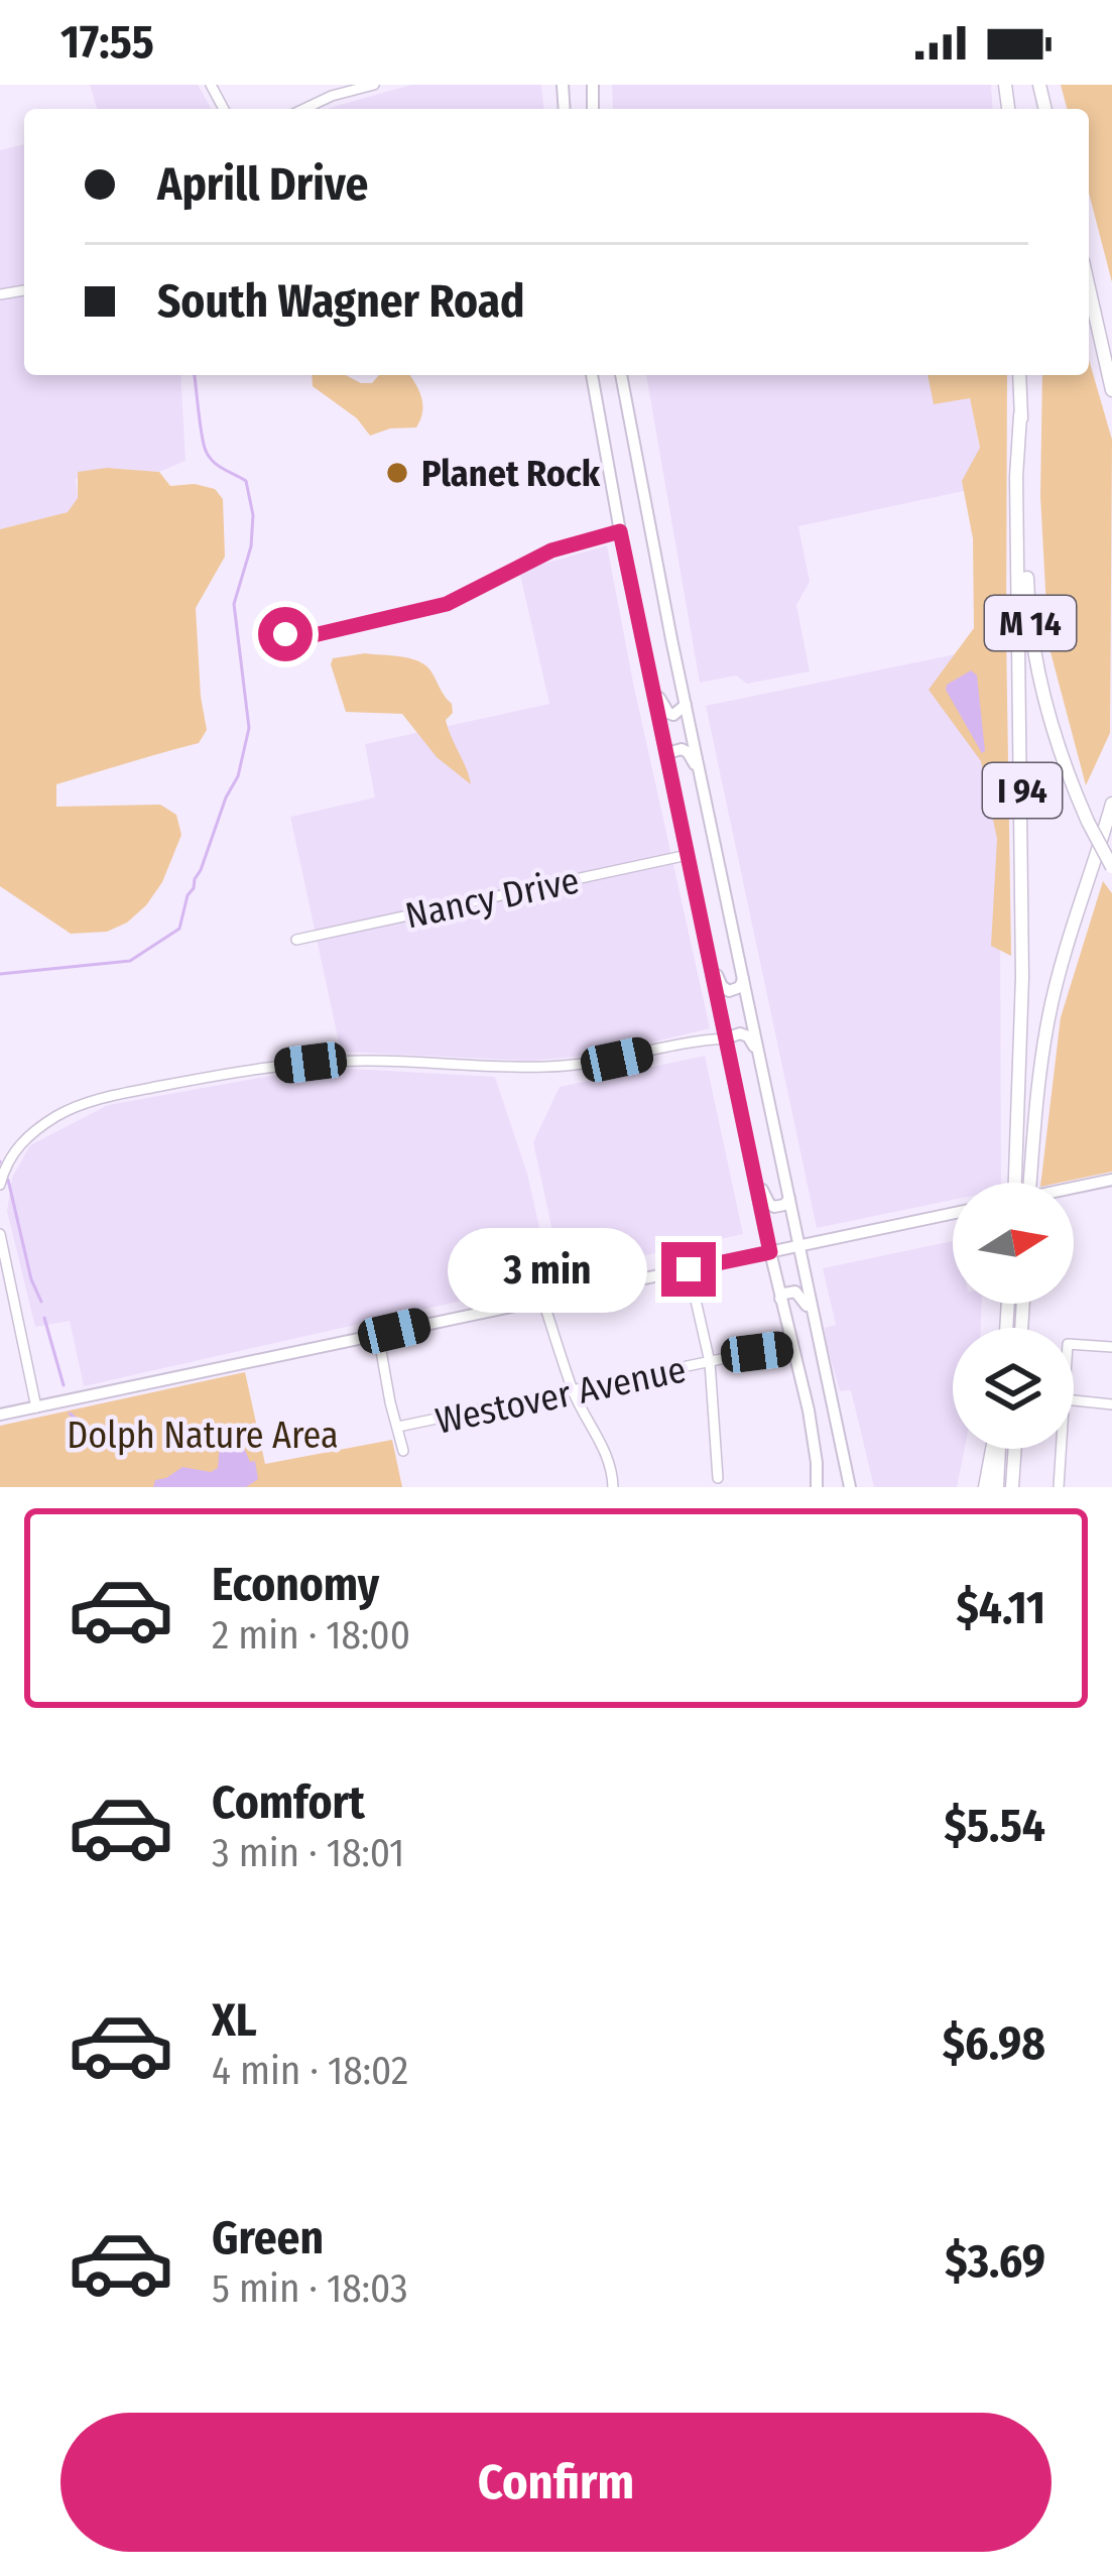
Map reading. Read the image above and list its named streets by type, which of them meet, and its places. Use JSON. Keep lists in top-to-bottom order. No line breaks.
{"streets":{"highway":["M 14","I 94"],"street":["Nancy Drive","Westover Avenue"]},"crossings":[["M 14","I 94"]],"parks":["Dolph Nature Area"],"places":["Planet Rock"],"north":"right","page":{"status":"17:55","banner":["Aprill Drive","South Wagner Road"],"bubble":"3 min","list":[{"name":"Economy","note":"2 min · 18:00","value":"$4.11"},{"name":"Comfort","note":"3 min · 18:01","value":"$5.54"},{"name":"XL","note":"4 min · 18:02","value":"$6.98"},{"name":"Green","note":"5 min · 18:03","value":"$3.69"}],"buttons":"Confirm"}}
